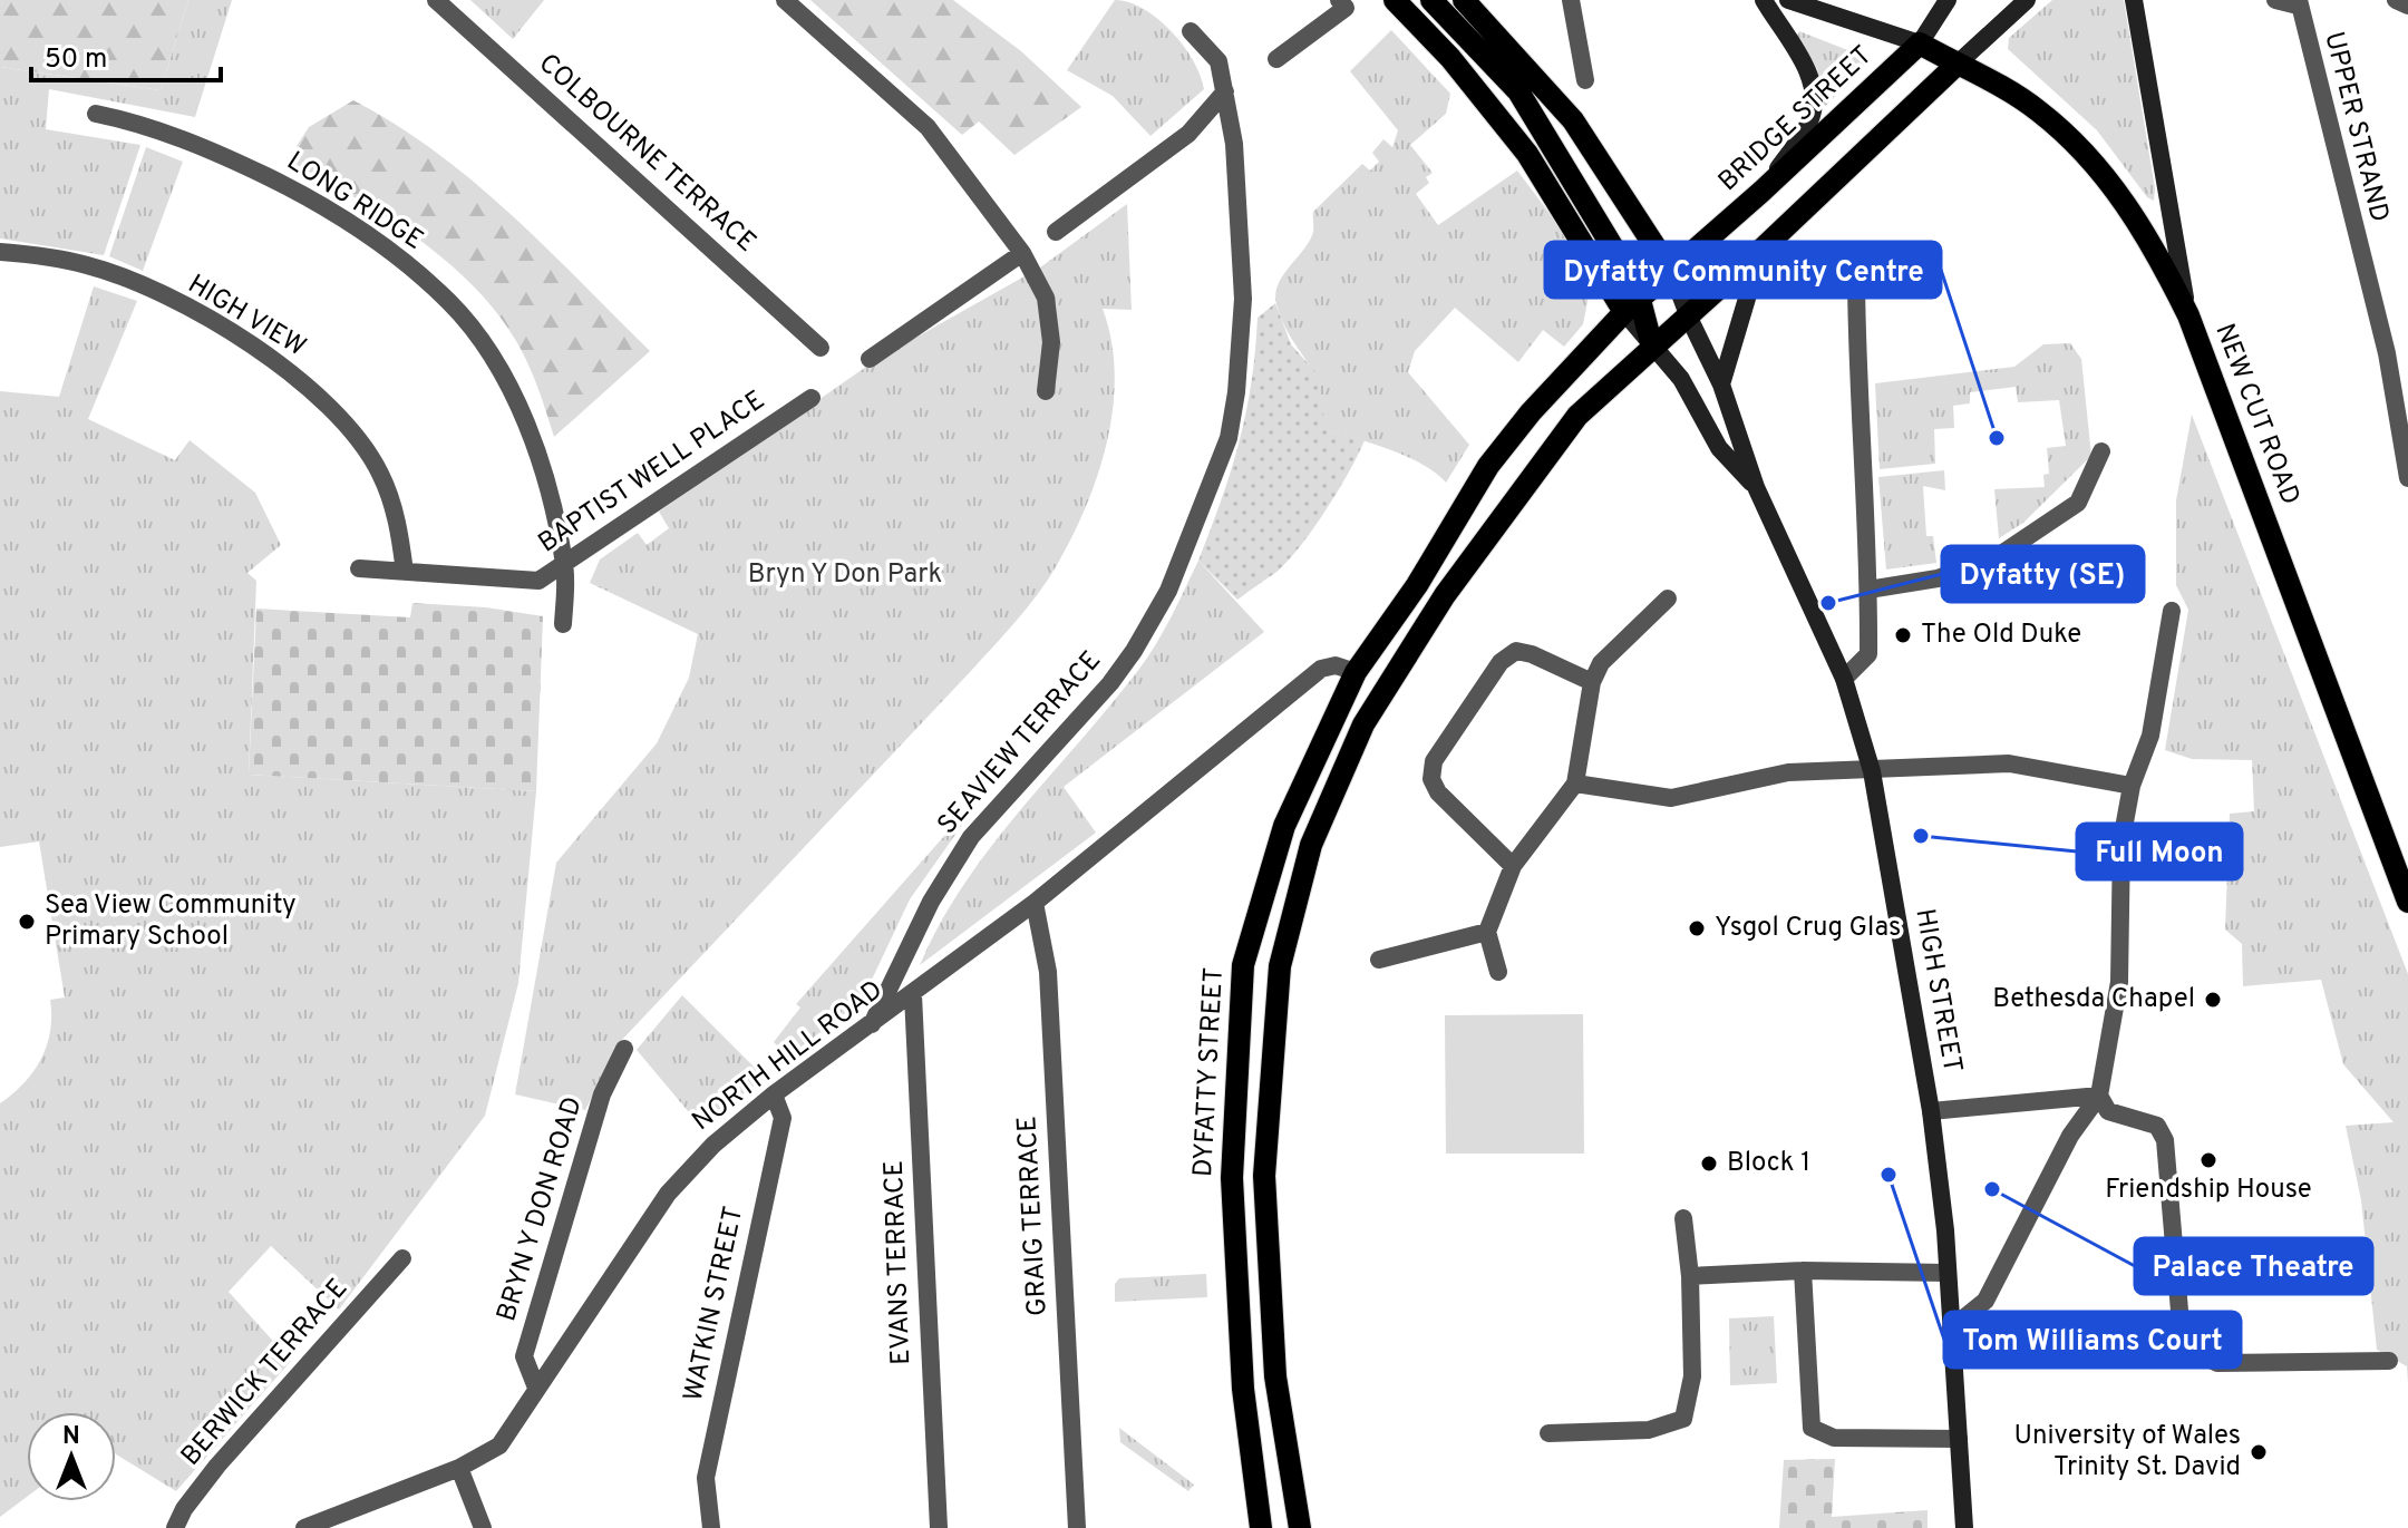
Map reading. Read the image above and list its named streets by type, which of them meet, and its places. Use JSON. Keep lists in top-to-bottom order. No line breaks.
{"streets":{"main road":["BRIDGE STREET","NEW CUT ROAD","HIGH STREET","DYFATTY STREET"],"street":["UPPER STRAND","COLBOURNE TERRACE","LONG RIDGE","HIGH VIEW","BAPTIST WELL PLACE","SEAVIEW TERRACE","NORTH HILL ROAD","BRYN Y DON ROAD","GRAIG TERRACE","EVANS TERRACE","WATKIN STREET","BERWICK TERRACE"]},"crossings":[["BRIDGE STREET","NEW CUT ROAD"],["BRIDGE STREET","DYFATTY STREET"],["LONG RIDGE","BAPTIST WELL PLACE"],["HIGH VIEW","BAPTIST WELL PLACE"],["SEAVIEW TERRACE","NORTH HILL ROAD"],["NORTH HILL ROAD","DYFATTY STREET"],["NORTH HILL ROAD","BRYN Y DON ROAD"],["NORTH HILL ROAD","GRAIG TERRACE"],["NORTH HILL ROAD","EVANS TERRACE"],["NORTH HILL ROAD","WATKIN STREET"]],"parks":["Bryn Y Don Park"],"places":["Dyfatty Community Centre","Dyfatty (SE)","The Old Duke","Full Moon","Sea View Community Primary School","Ysgol Crug Glas","Bethesda Chapel","Friendship House","Block 1","Tom Williams Court","Palace Theatre","University of Wales Trinity St. David"],"scale_bar":"50 m","north":"top"}
